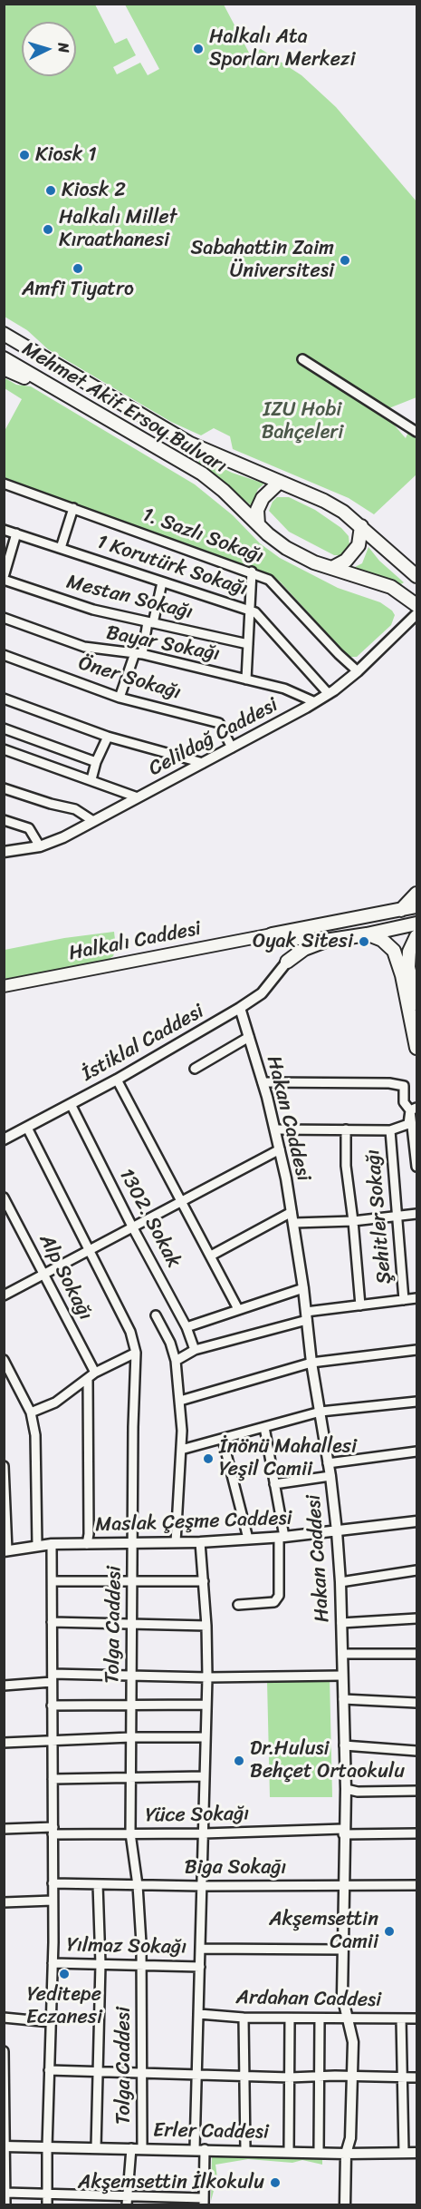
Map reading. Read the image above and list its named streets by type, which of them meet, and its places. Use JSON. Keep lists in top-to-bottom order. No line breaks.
{"streets":{"main road":["Mehmet Akif Ersoy Bulvarı","Halkalı Caddesi"],"street":["1. Sazlı Sokağı","1 Korutürk Sokağı","Mestan Sokağı","Bayar Sokağı","Öner Sokağı","Celildağ Caddesi","İstiklal Caddesi","Hakan Caddesi","Şehitler Sokağı","1302. Sokak","Alp Sokağı","Maslak Çeşme Caddesi","Tolga Caddesi","Yüce Sokağı","Biga Sokağı","Yılmaz Sokağı","Ardahan Caddesi","Erler Caddesi"]},"crossings":[["1. Sazlı Sokağı","Celildağ Caddesi"],["1 Korutürk Sokağı","Celildağ Caddesi"],["Bayar Sokağı","Celildağ Caddesi"],["Öner Sokağı","Celildağ Caddesi"],["İstiklal Caddesi","Hakan Caddesi"],["İstiklal Caddesi","1302. Sokak"],["İstiklal Caddesi","Tolga Caddesi"],["Hakan Caddesi","Maslak Çeşme Caddesi"],["Hakan Caddesi","Yüce Sokağı"],["Hakan Caddesi","Biga Sokağı"],["Hakan Caddesi","Ardahan Caddesi"],["Hakan Caddesi","Erler Caddesi"],["Alp Sokağı","Maslak Çeşme Caddesi"],["Maslak Çeşme Caddesi","Tolga Caddesi"],["Tolga Caddesi","Yüce Sokağı"],["Tolga Caddesi","Biga Sokağı"],["Tolga Caddesi","Yılmaz Sokağı"],["Tolga Caddesi","Erler Caddesi"]],"parks":["IZU Hobi Bahçeleri"],"places":["Halkalı Ata Sporları Merkezi","Kiosk 1","Kiosk 2","Halkalı Millet Kıraathanesi","Sabahattin Zaim Üniversitesi","Amfi Tiyatro","Oyak Sitesi","İnönü Mahallesi Yeşil Camii","Dr.Hulusi Behçet Ortaokulu","Akşemsettin Camii","Yeditepe Eczanesi","Akşemsettin İlkokulu"],"north":"right"}
